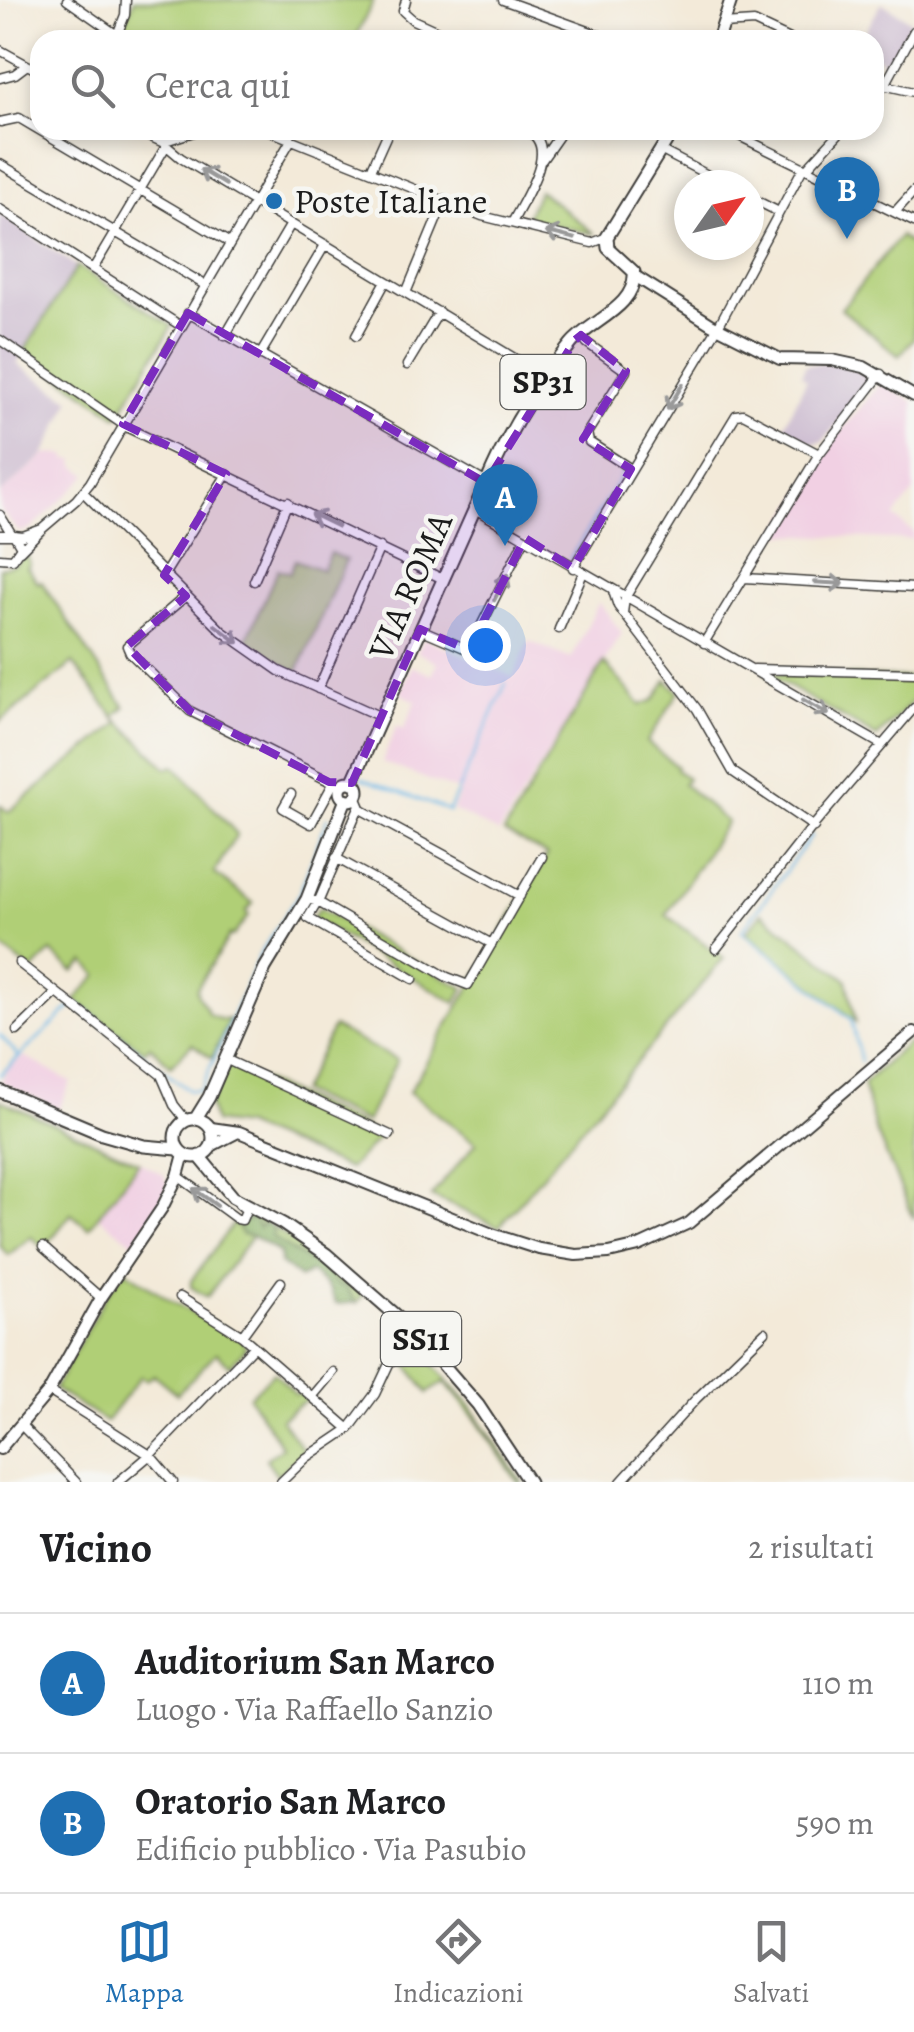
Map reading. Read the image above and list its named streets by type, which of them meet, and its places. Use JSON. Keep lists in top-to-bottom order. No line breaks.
{"streets":{"main road":["SP31","VIA ROMA","SS11"]},"crossings":[["SP31","VIA ROMA"],["SP31","SS11"]],"places":["Poste Italiane"],"north":"top right","page":{"search":"Cerca qui","pins":["B","A"],"heading":["Vicino","2 risultati"],"list":[{"mark":"A","name":"Auditorium San Marco","note":"Luogo · Via Raffaello Sanzio","value":"110 m"},{"mark":"B","name":"Oratorio San Marco","note":"Edificio pubblico · Via Pasubio","value":"590 m"}],"nav":["Mappa","Indicazioni","Salvati"]}}
